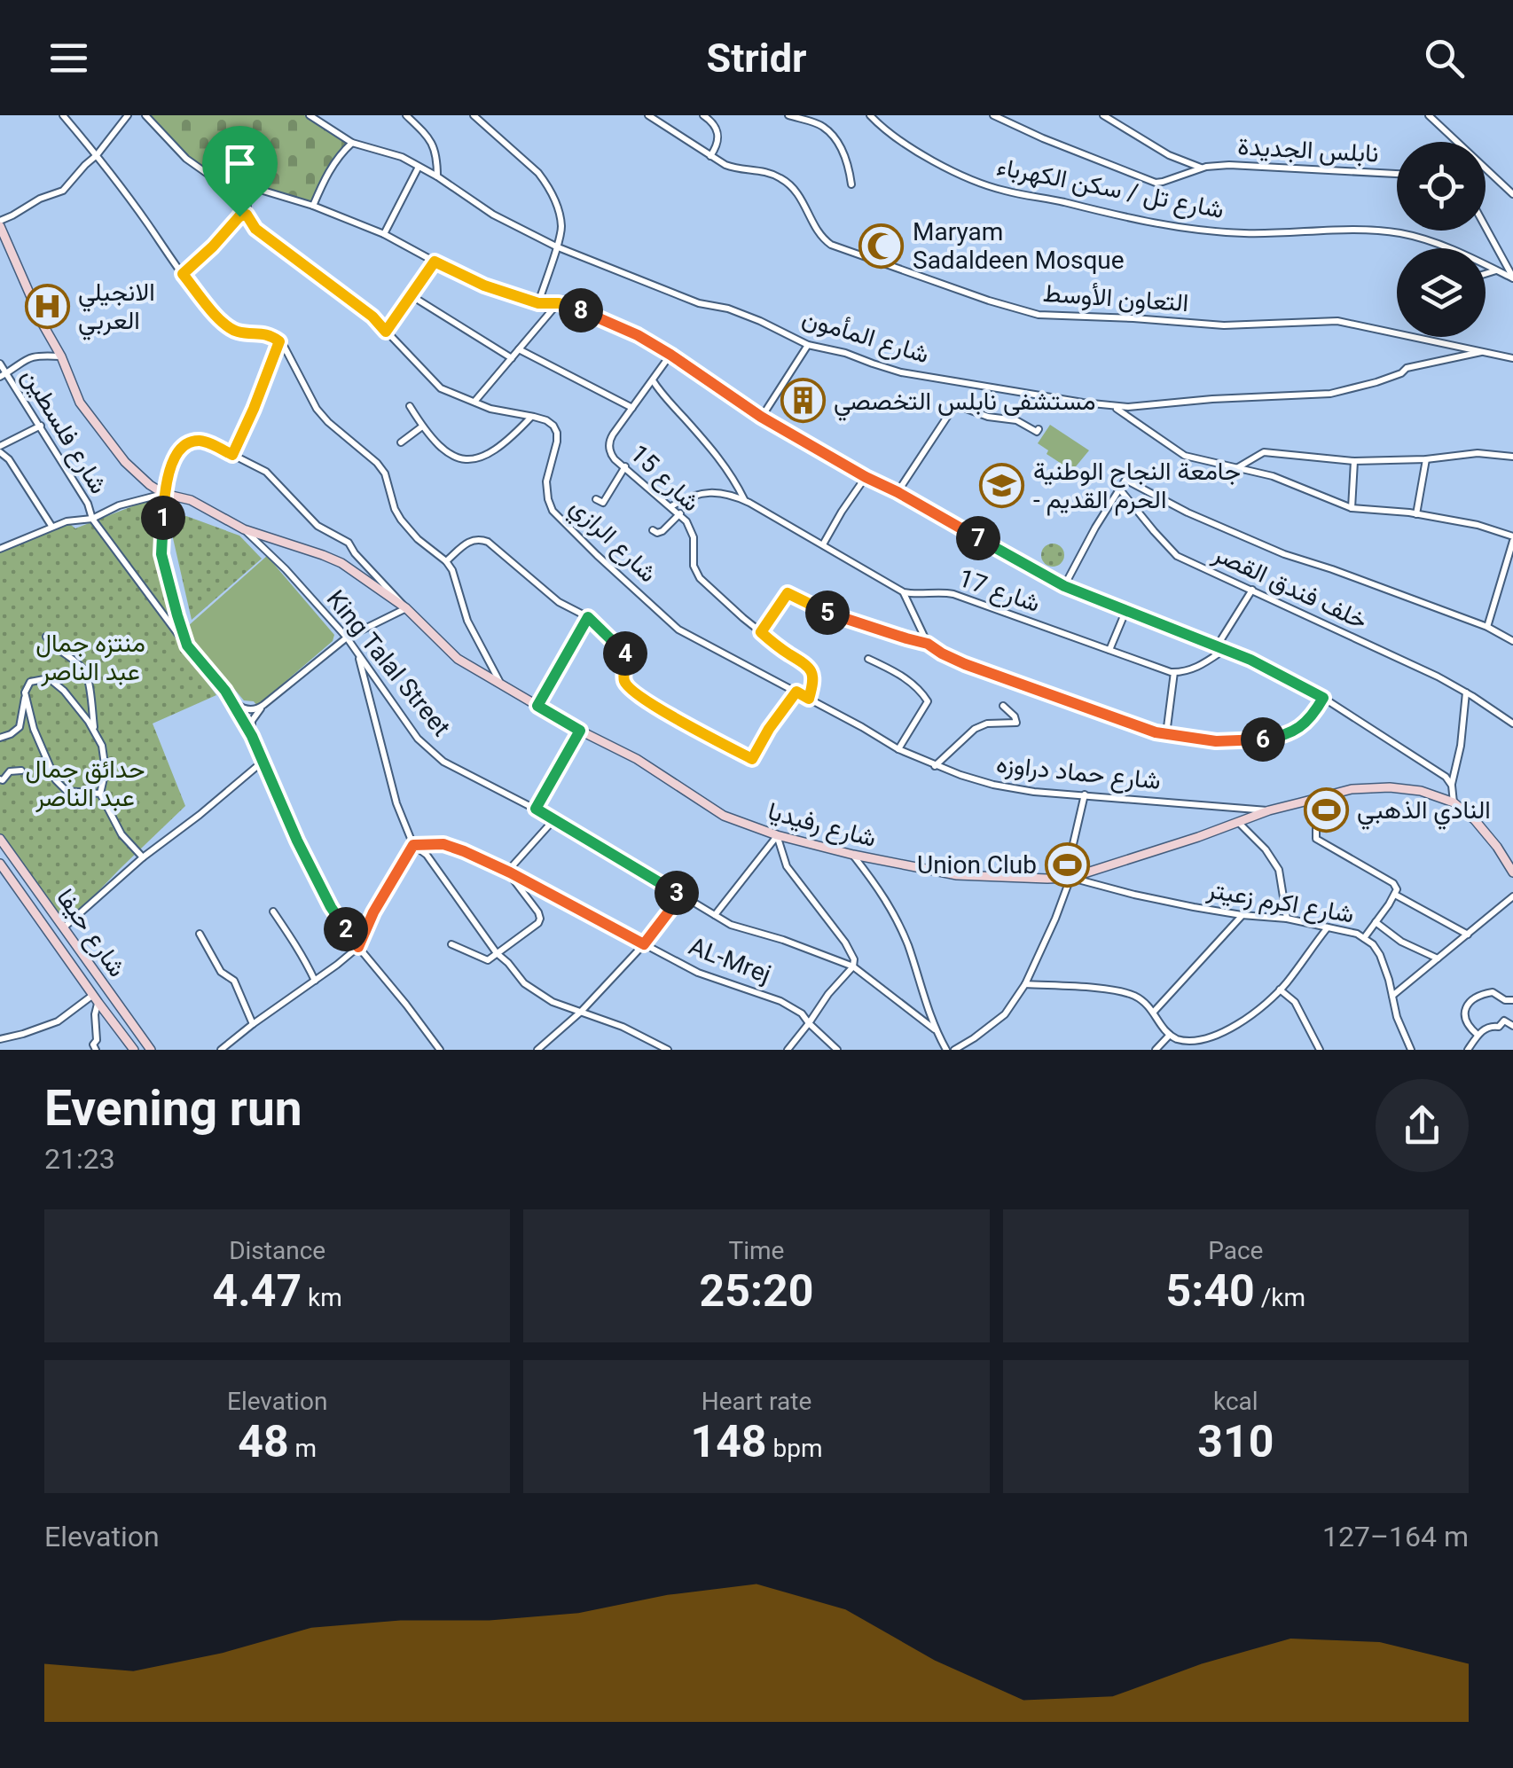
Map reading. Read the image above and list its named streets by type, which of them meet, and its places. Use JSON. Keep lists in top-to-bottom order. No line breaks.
{"streets":{"main road":["شارع رفيديا","شارع حيفا"],"street":["نابلس الجديدة","شارع تل / سكن الكهرباء","التعاون الأوسط","شارع المأمون","شارع فلسطين","شارع 15","شارع الرازي","خلف فندق القصر","شارع 17","King Talal Street","شارع حماد دراوزه","شارع اكرم زعيتر","AL-Mrej"]},"crossings":[["التعاون الأوسط","شارع المأمون"],["شارع 15","شارع 17"],["شارع 15","شارع حماد دراوزه"],["شارع الرازي","شارع حماد دراوزه"],["King Talal Street","شارع رفيديا"],["شارع حماد دراوزه","شارع رفيديا"],["شارع رفيديا","شارع اكرم زعيتر"]],"parks":["منتزه جمال عبد الناصر","حدائق جمال عبد الناصر"],"places":{"mosque":["Maryam Sadaldeen Mosque"],"hospital":["الانجيلي العربي"],"building":["مستشفى نابلس التخصصي"],"school or university":["جامعة النجاح الوطنية - الحرم القديم"],"sports":["النادي الذهبي","Union Club"]},"page":{"header":"Stridr","pins":["8","1","7","5","4","6","3","2"],"heading":["Evening run","21:23"],"stats":[["Distance","4.47 km"],["Time","25:20"],["Pace","5:40 /km"],["Elevation","48 m"],["Heart rate","148 bpm"],["kcal","310"]],"chart":["Elevation","127–164 m"]}}
